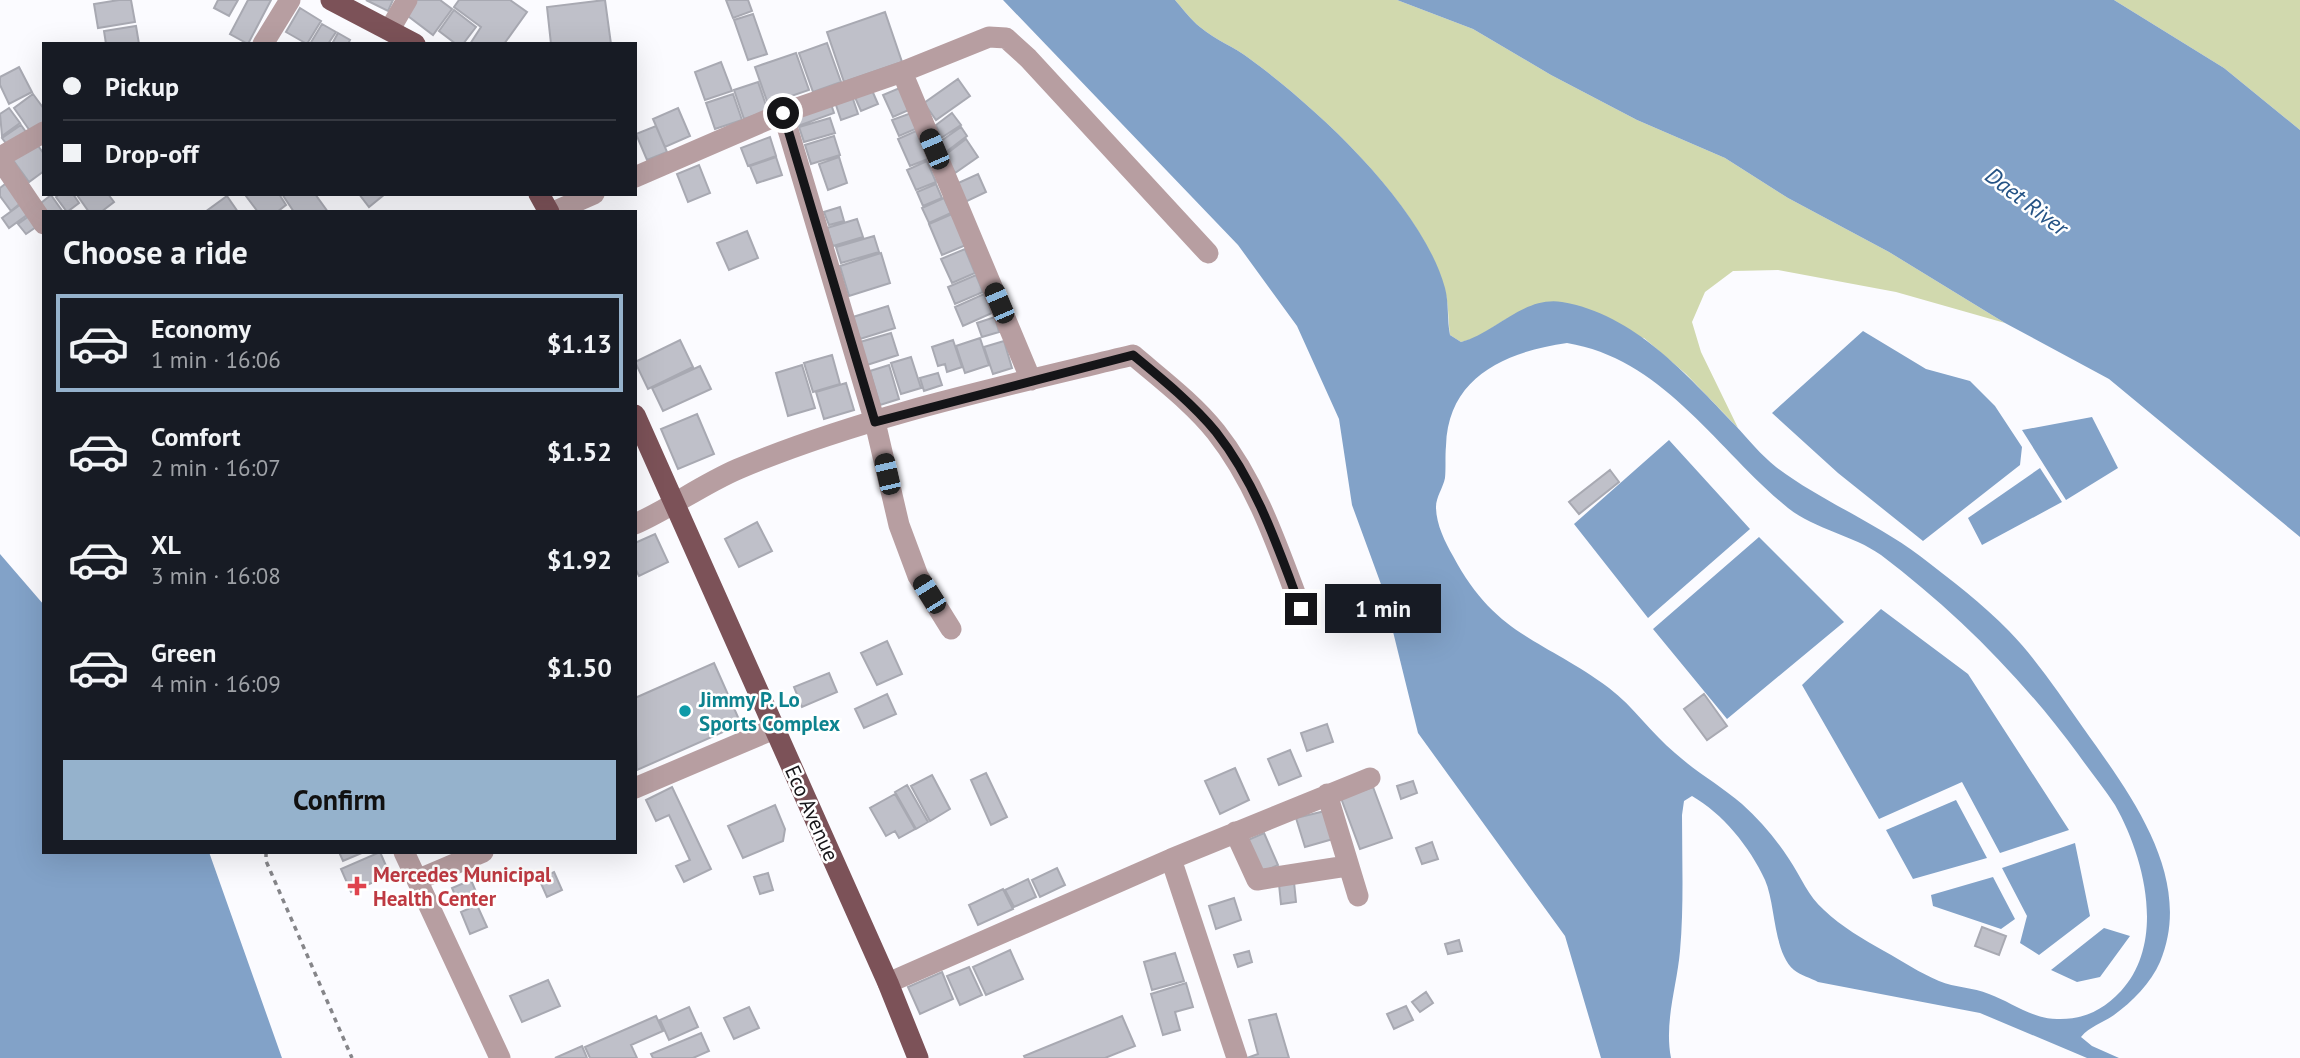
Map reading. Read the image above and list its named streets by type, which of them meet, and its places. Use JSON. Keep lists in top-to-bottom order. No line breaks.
{"streets":{"main road":["Eco Avenue"]},"water":["Daet River"],"places":{"other":["Jimmy P. Lo Sports Complex"],"health":["Mercedes Municipal Health Center"]},"page":{"banner":["Pickup","Drop-off"],"heading":"Choose a ride","list":[{"name":"Economy","note":"1 min · 16:06","value":"$1.13"},{"name":"Comfort","note":"2 min · 16:07","value":"$1.52"},{"name":"XL","note":"3 min · 16:08","value":"$1.92"},{"name":"Green","note":"4 min · 16:09","value":"$1.50"}],"bubble":"1 min","buttons":"Confirm"}}
